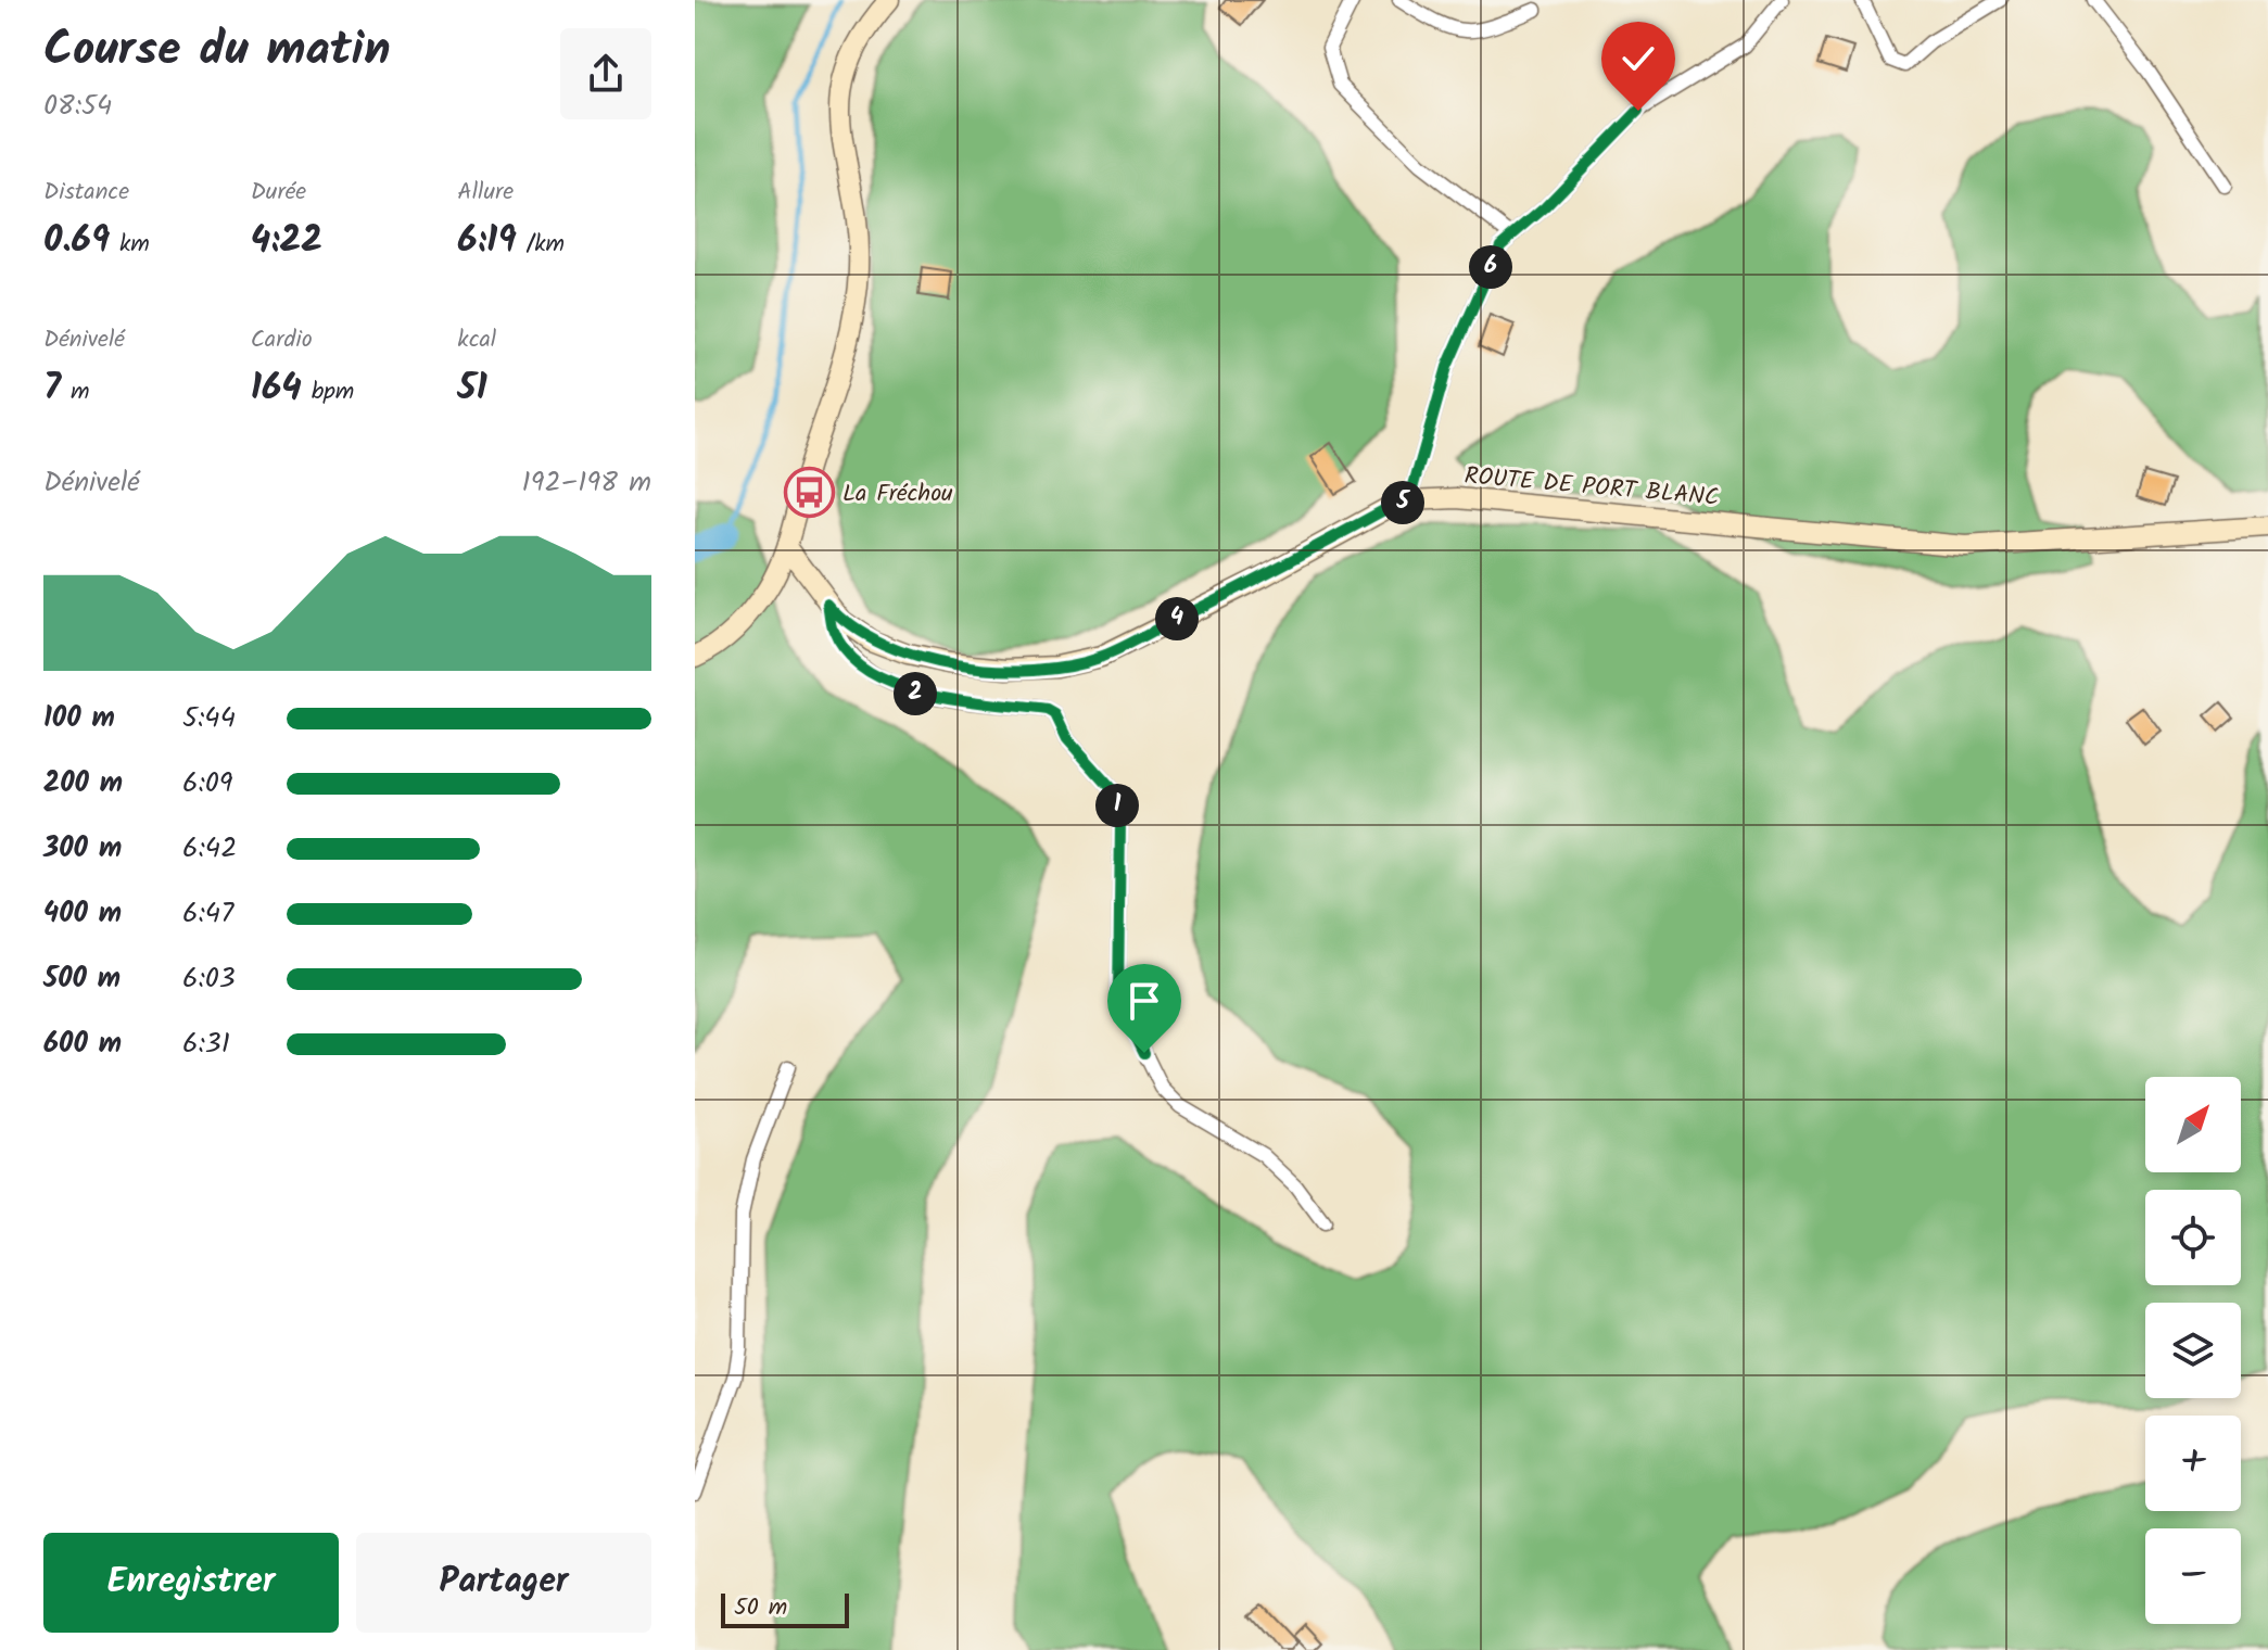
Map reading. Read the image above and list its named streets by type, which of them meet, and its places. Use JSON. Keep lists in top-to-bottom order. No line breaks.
{"streets":{"street":["ROUTE DE PORT BLANC"]},"places":{"bus stop":["La Fréchou"]},"scale_bar":"50 m","north":"top right","page":{"heading":["Course du matin","08:54"],"stats":[["Distance","0.69 km"],["Durée","4:22"],["Allure","6:19 /km"],["Dénivelé","7 m"],["Cardio","164 bpm"],["kcal","51"]],"pins":["6","5","4","2","1"],"chart":["Dénivelé","192–198 m"],"list":[{"name":"100 m","note":"5:44"},{"name":"200 m","note":"6:09"},{"name":"300 m","note":"6:42"},{"name":"400 m","note":"6:47"},{"name":"500 m","note":"6:03"},{"name":"600 m","note":"6:31"}],"map_buttons":["+","−"],"buttons":["Enregistrer","Partager"],"scale":"50 m"}}
